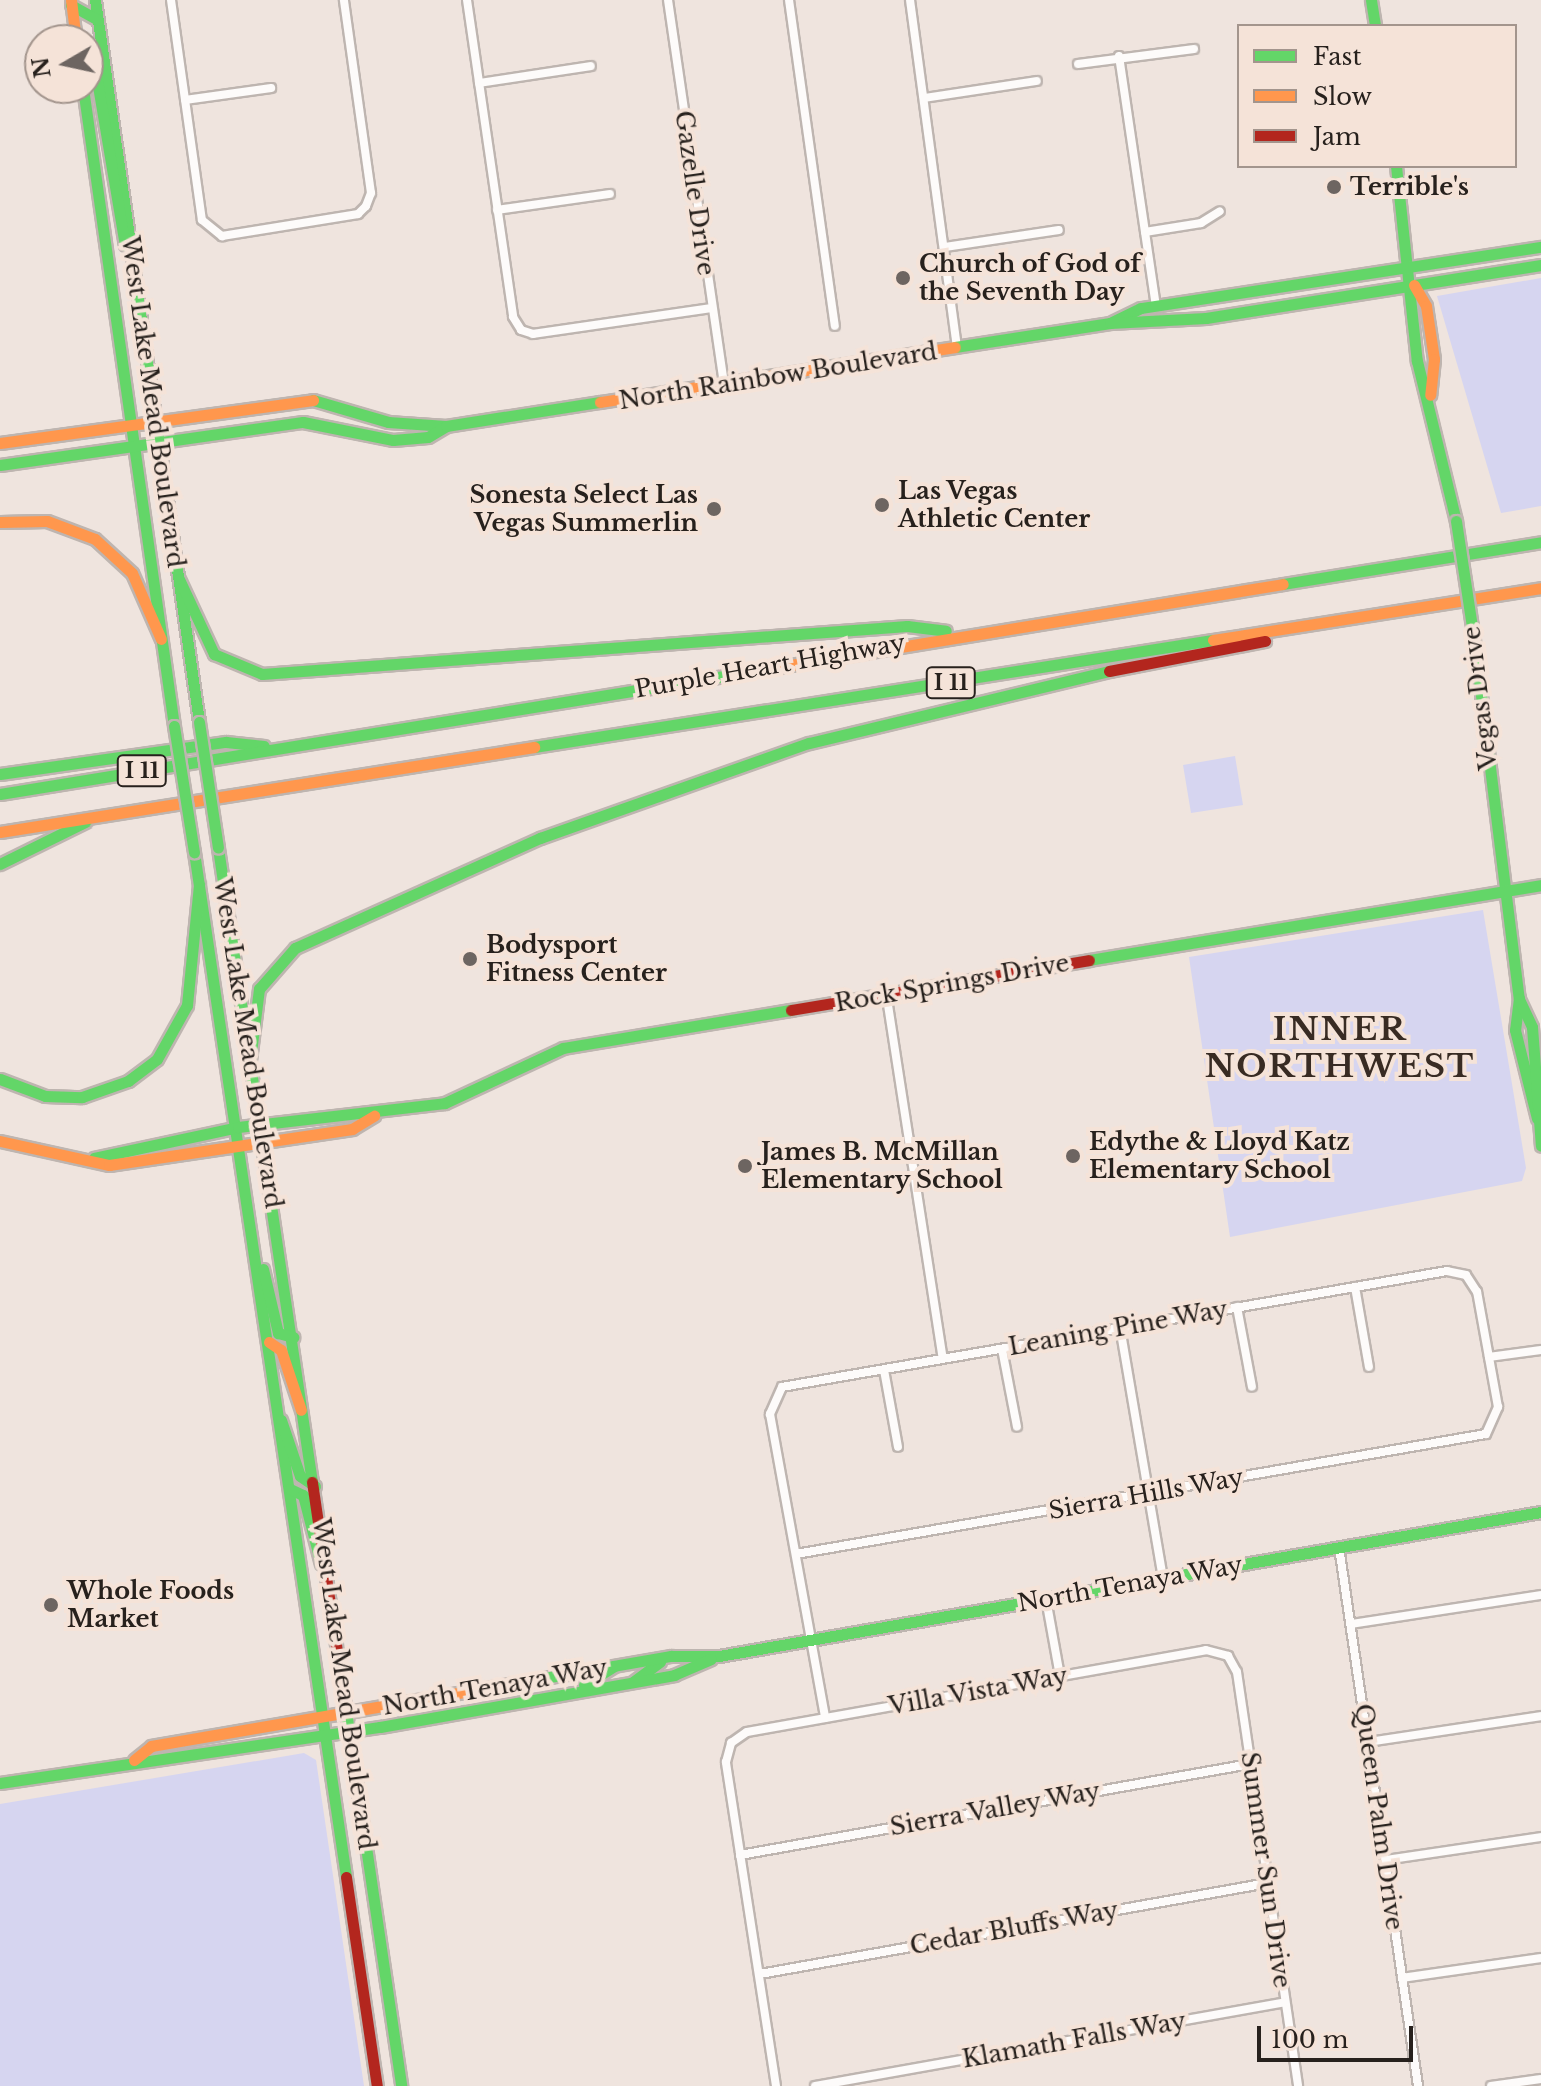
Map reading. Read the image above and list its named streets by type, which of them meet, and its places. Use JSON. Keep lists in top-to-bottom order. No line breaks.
{"streets":{"main road":["North Rainbow Boulevard","West Lake Mead Boulevard","Purple Heart Highway","I 11","Vegas Drive","Rock Springs Drive","North Tenaya Way"],"street":["Gazelle Drive","Leaning Pine Way","Sierra Hills Way","Villa Vista Way","Sierra Valley Way","Queen Palm Drive","Summer Sun Drive","Cedar Bluffs Way","Klamath Falls Way"]},"crossings":[["Gazelle Drive","North Rainbow Boulevard"],["North Rainbow Boulevard","West Lake Mead Boulevard"],["North Rainbow Boulevard","Vegas Drive"],["West Lake Mead Boulevard","Rock Springs Drive"],["West Lake Mead Boulevard","North Tenaya Way"],["Vegas Drive","Rock Springs Drive"],["Leaning Pine Way","Sierra Hills Way"],["North Tenaya Way","Queen Palm Drive"],["Villa Vista Way","Sierra Valley Way"],["Villa Vista Way","Summer Sun Drive"],["Sierra Valley Way","Summer Sun Drive"],["Summer Sun Drive","Cedar Bluffs Way"],["Summer Sun Drive","Klamath Falls Way"]],"districts":["INNER NORTHWEST"],"places":["Terrible's","Church of God of the Seventh Day","Las Vegas Athletic Center","Sonesta Select Las Vegas Summerlin","Bodysport Fitness Center","Edythe & Lloyd Katz Elementary School","James B. McMillan Elementary School","Whole Foods Market"],"legend":["Fast","Slow","Jam"],"scale_bar":"100 m","north":"left"}
